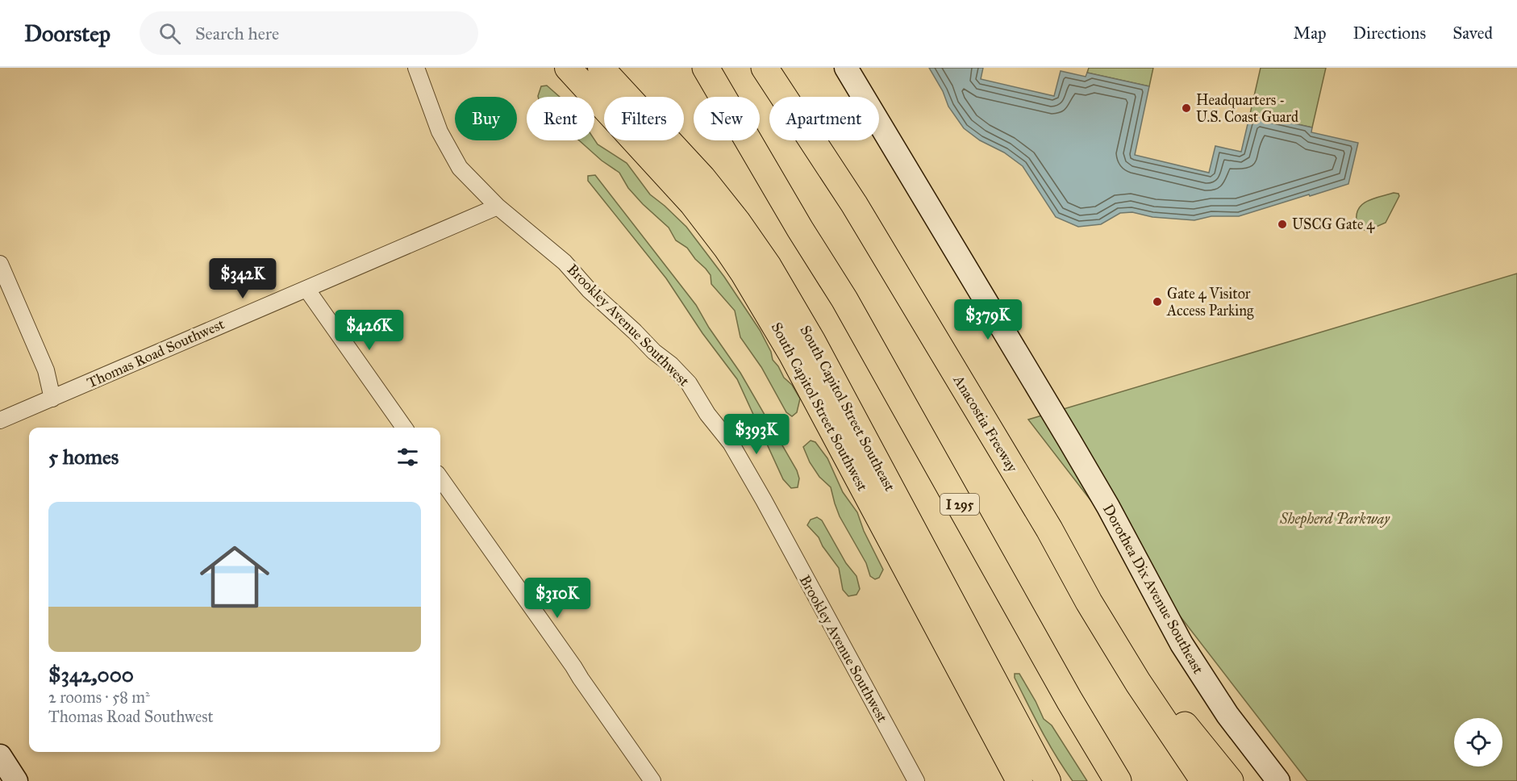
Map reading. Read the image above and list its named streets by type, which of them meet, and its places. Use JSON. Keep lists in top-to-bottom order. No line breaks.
{"streets":{"highway":["Anacostia Freeway","I 295"],"main road":["South Capitol Street Southwest","South Capitol Street Southeast","Dorothea Dix Avenue Southeast"],"street":["Brookley Avenue Southwest","Thomas Road Southwest"]},"crossings":[["Brookley Avenue Southwest","Thomas Road Southwest"]],"parks":["Shepherd Parkway"],"places":["Headquarters - U.S. Coast Guard","USCG Gate 4","Gate 4 Visitor Access Parking"],"page":{"header":"Doorstep","search":"Search here","nav":["Map","Directions","Saved"],"chip":["Buy","Rent","Filters","New","Apartment"],"price":["$342K","$379K","$426K","$393K","$310K"],"heading":"5 homes","list":[{"name":"$342,000","note":"2 rooms · 58 m² · Thomas Road Southwest"}]}}
